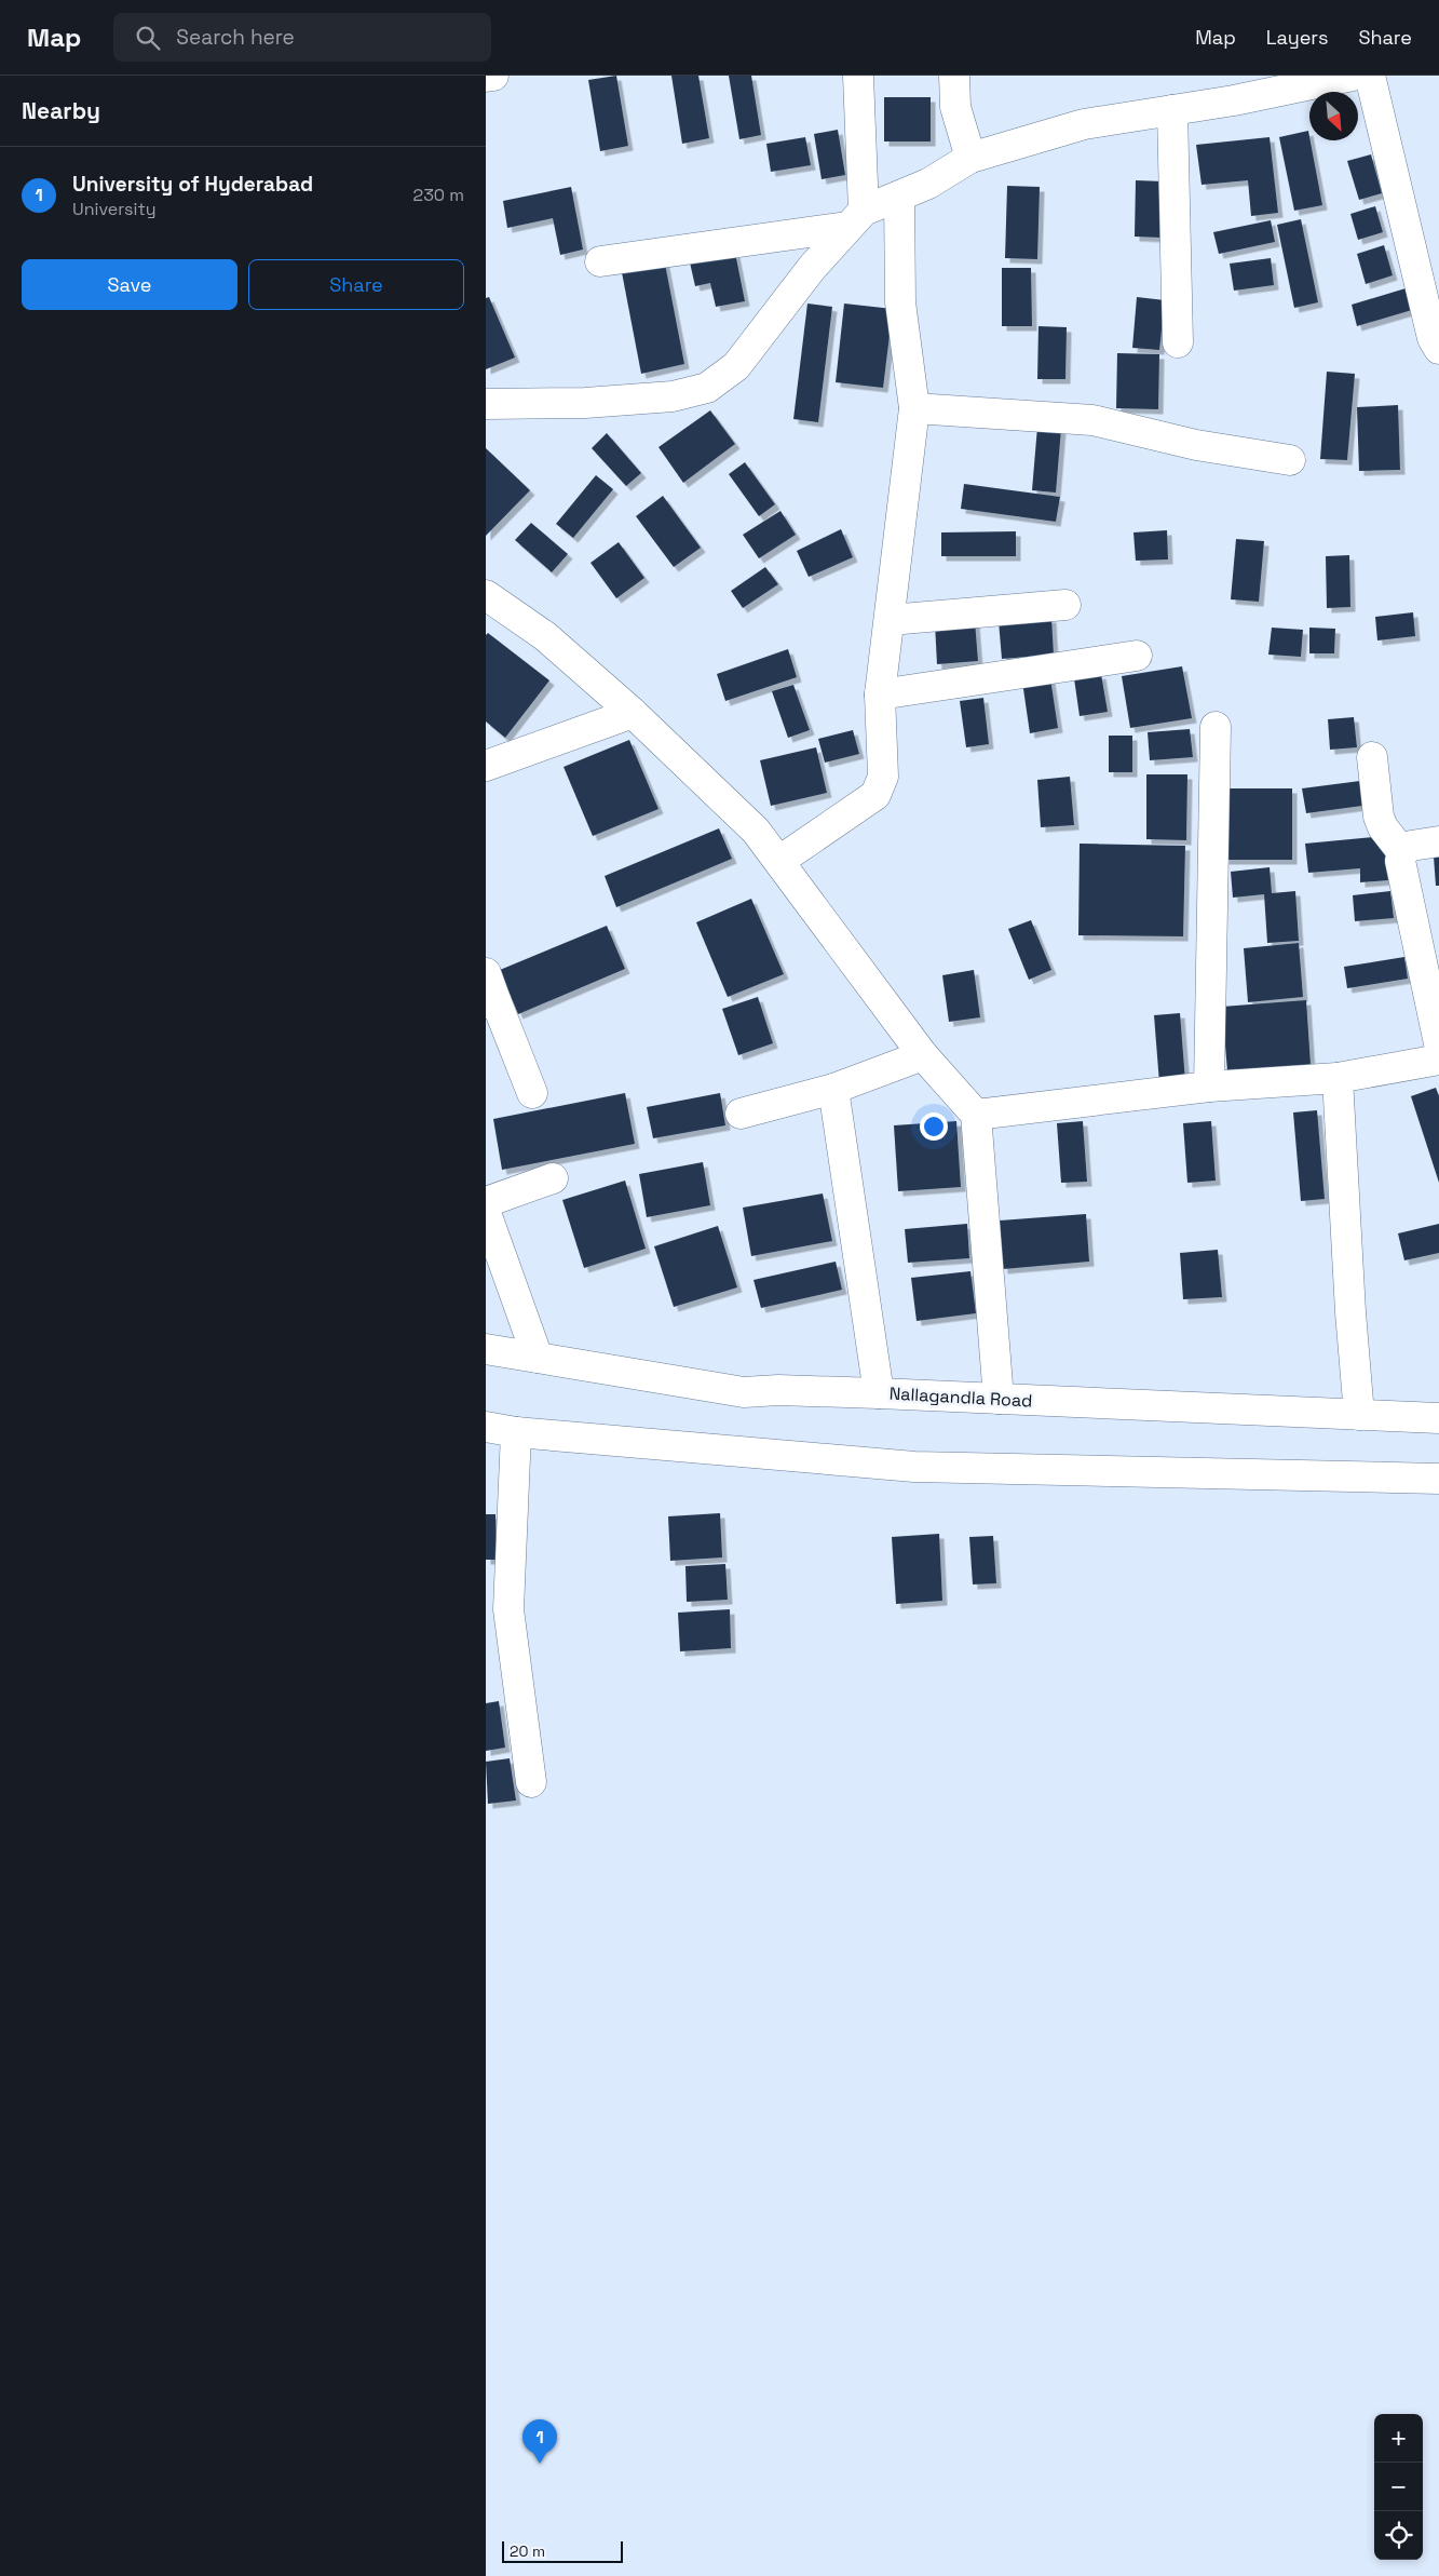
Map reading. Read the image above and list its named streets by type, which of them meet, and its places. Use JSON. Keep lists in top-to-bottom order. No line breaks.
{"streets":{"street":["Nallagandla Road"]},"scale_bar":"20 m","north":"bottom right","page":{"header":"Map","search":"Search here","nav":["Map","Layers","Share"],"heading":"Nearby","list":[{"mark":"1","name":"University of Hyderabad","note":"University","value":"230 m"}],"buttons":["Save","Share"],"map_buttons":["+","−"],"pins":"1","scale":"20 m"}}
